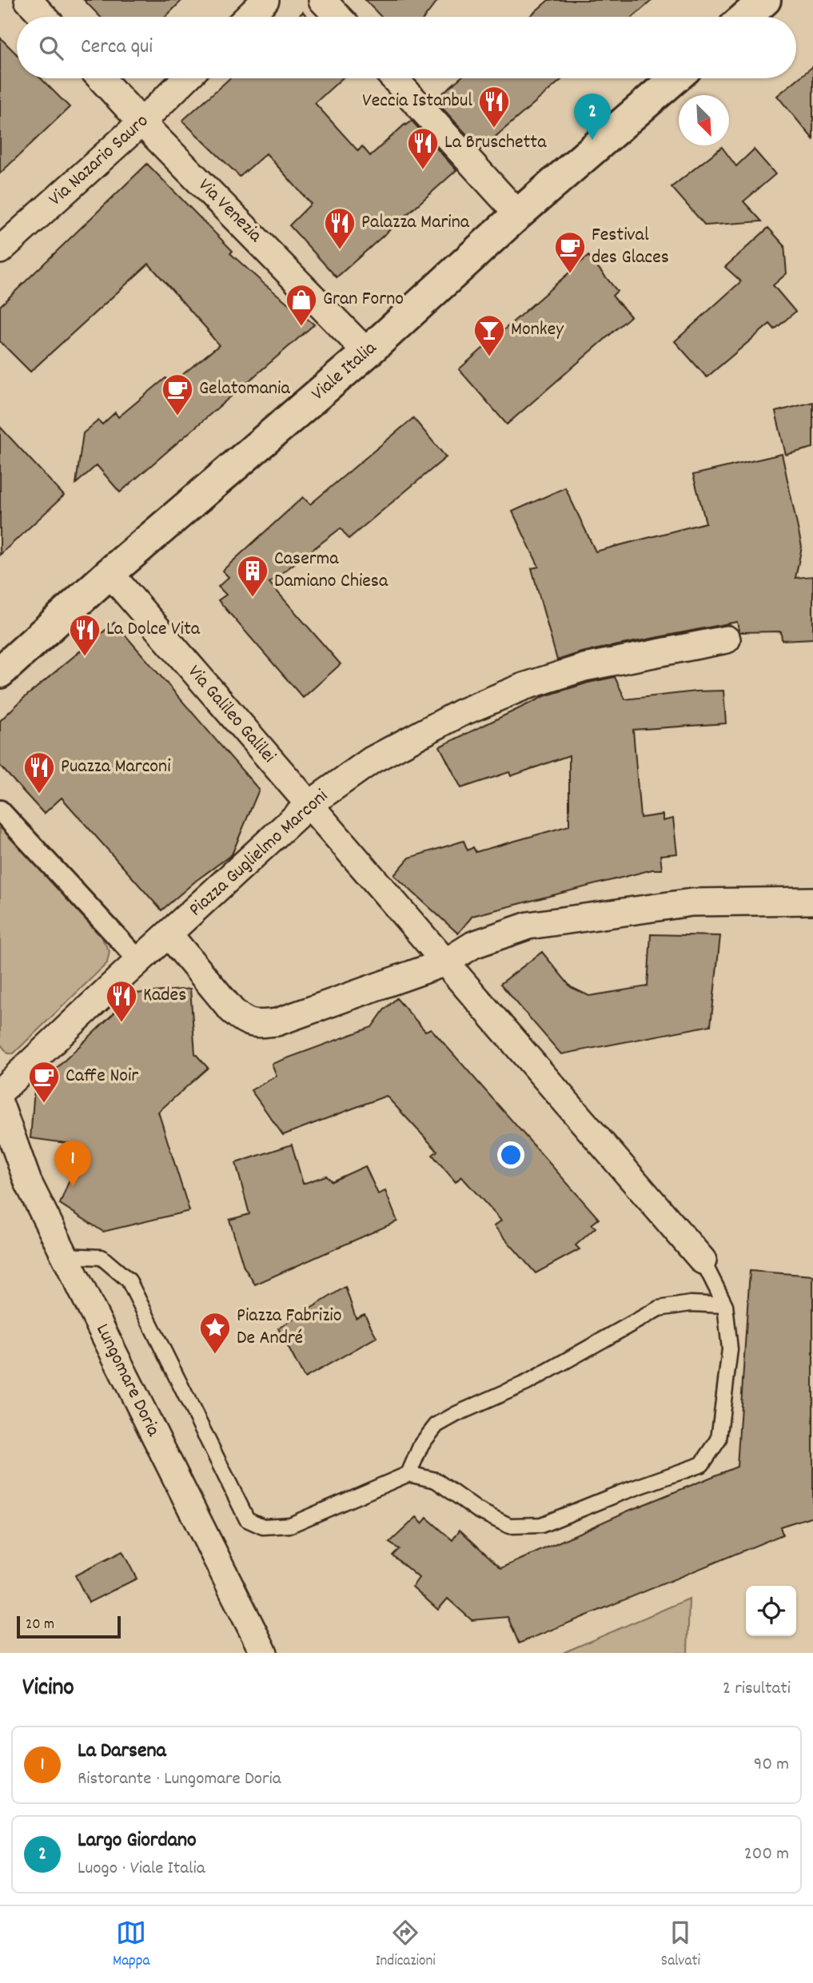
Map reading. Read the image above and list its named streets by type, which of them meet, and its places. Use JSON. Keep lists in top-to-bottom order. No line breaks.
{"streets":{"street":["Via Nazario Sauro","Via Venezia","Viale Italia","Via Galileo Galilei","Piazza Guglielmo Marconi","Lungomare Doria"]},"crossings":[["Via Nazario Sauro","Via Venezia"],["Via Venezia","Viale Italia"],["Viale Italia","Via Galileo Galilei"],["Via Galileo Galilei","Piazza Guglielmo Marconi"]],"places":{"restaurant":["Veccia Istanbul","La Bruschetta","Palazza Marina","La Dolce Vita","Puazza Marconi","Kades"],"cafe":["Festival des Glaces","Gelatomania","Caffe Noir"],"shop":["Gran Forno"],"bar":["Monkey"],"building":["Caserma Damiano Chiesa"],"place":["Piazza Fabrizio De André"]},"scale_bar":"20 m","north":"bottom right","page":{"search":"Cerca qui","pins":["2","1"],"scale":"20 m","heading":["Vicino","2 risultati"],"list":[{"mark":"1","name":"La Darsena","note":"Ristorante · Lungomare Doria","value":"90 m"},{"mark":"2","name":"Largo Giordano","note":"Luogo · Viale Italia","value":"200 m"}],"nav":["Mappa","Indicazioni","Salvati"]}}
